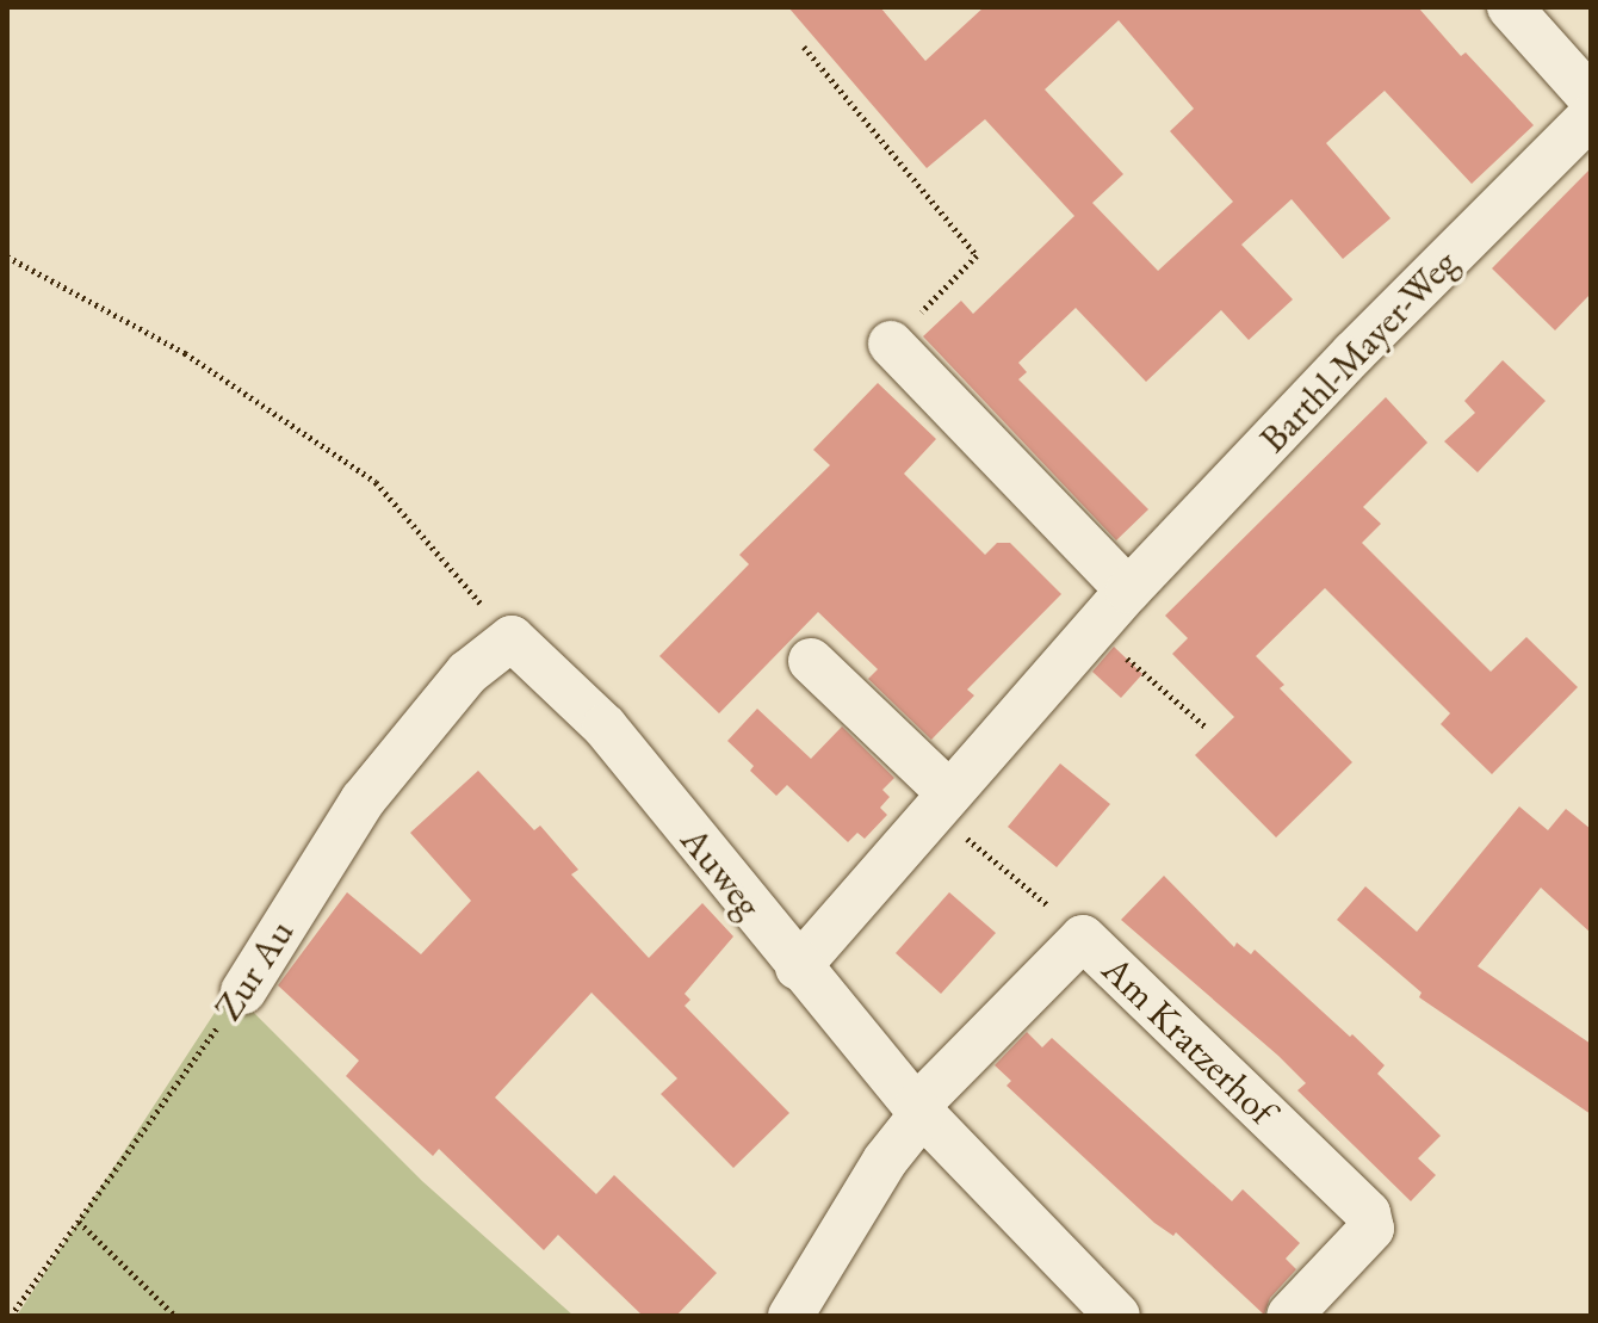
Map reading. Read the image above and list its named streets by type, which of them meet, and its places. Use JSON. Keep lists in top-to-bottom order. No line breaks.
{"streets":{"street":["Barthl-Mayer-Weg","Auweg","Zur Au","Am Kratzerhof"]},"crossings":[["Barthl-Mayer-Weg","Auweg"],["Auweg","Zur Au"],["Auweg","Am Kratzerhof"]]}
